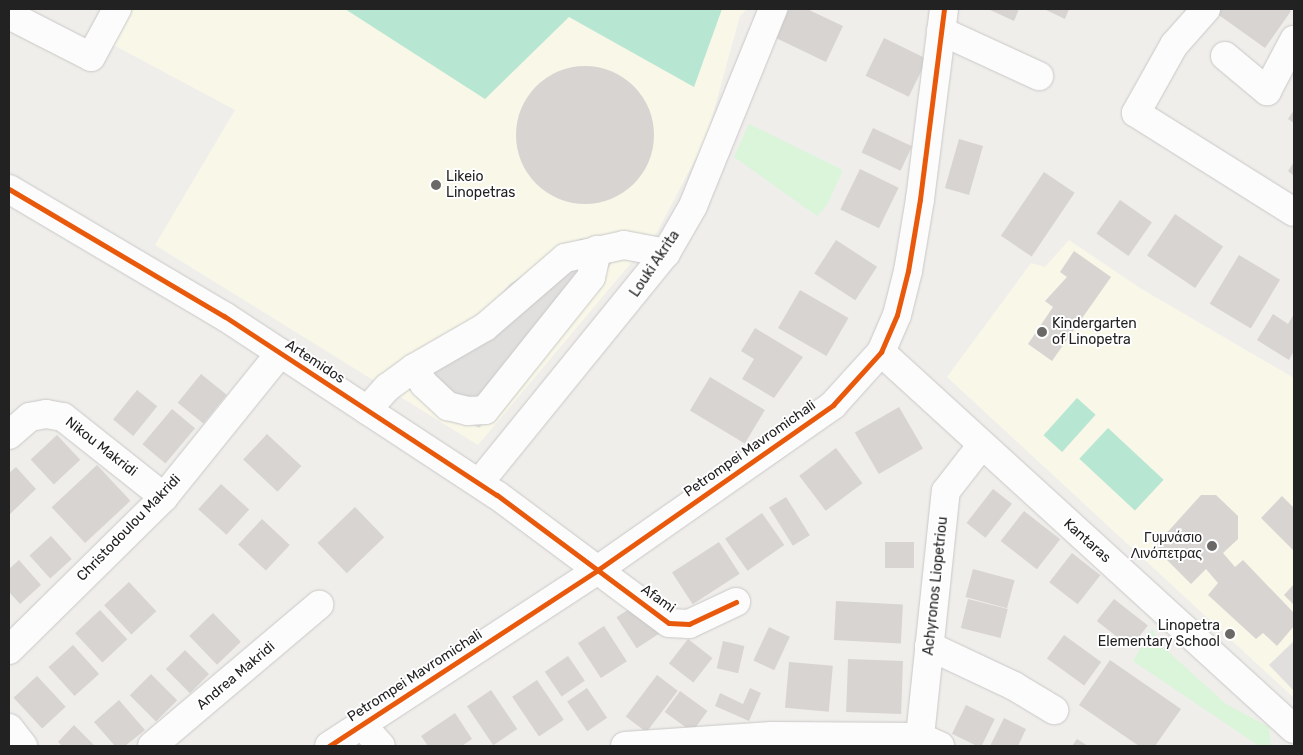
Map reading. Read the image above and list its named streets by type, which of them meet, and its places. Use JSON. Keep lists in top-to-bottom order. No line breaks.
{"streets":{"street":["Louki Akrita","Artemidos","Nikou Makridi","Petrompei Mavromichali","Christodoulou Makridi","Kantaras","Achyronos Liopetriou","Afami","Andrea Makridi"]},"crossings":[["Louki Akrita","Artemidos"],["Artemidos","Petrompei Mavromichali"],["Artemidos","Christodoulou Makridi"],["Artemidos","Afami"],["Nikou Makridi","Christodoulou Makridi"],["Petrompei Mavromichali","Kantaras"],["Petrompei Mavromichali","Afami"],["Kantaras","Achyronos Liopetriou"]],"places":["Likeio Linopetras","Kindergarten of Linopetra","Γυμνάσιο Λινόπετρας","Linopetra Elementary School"]}
